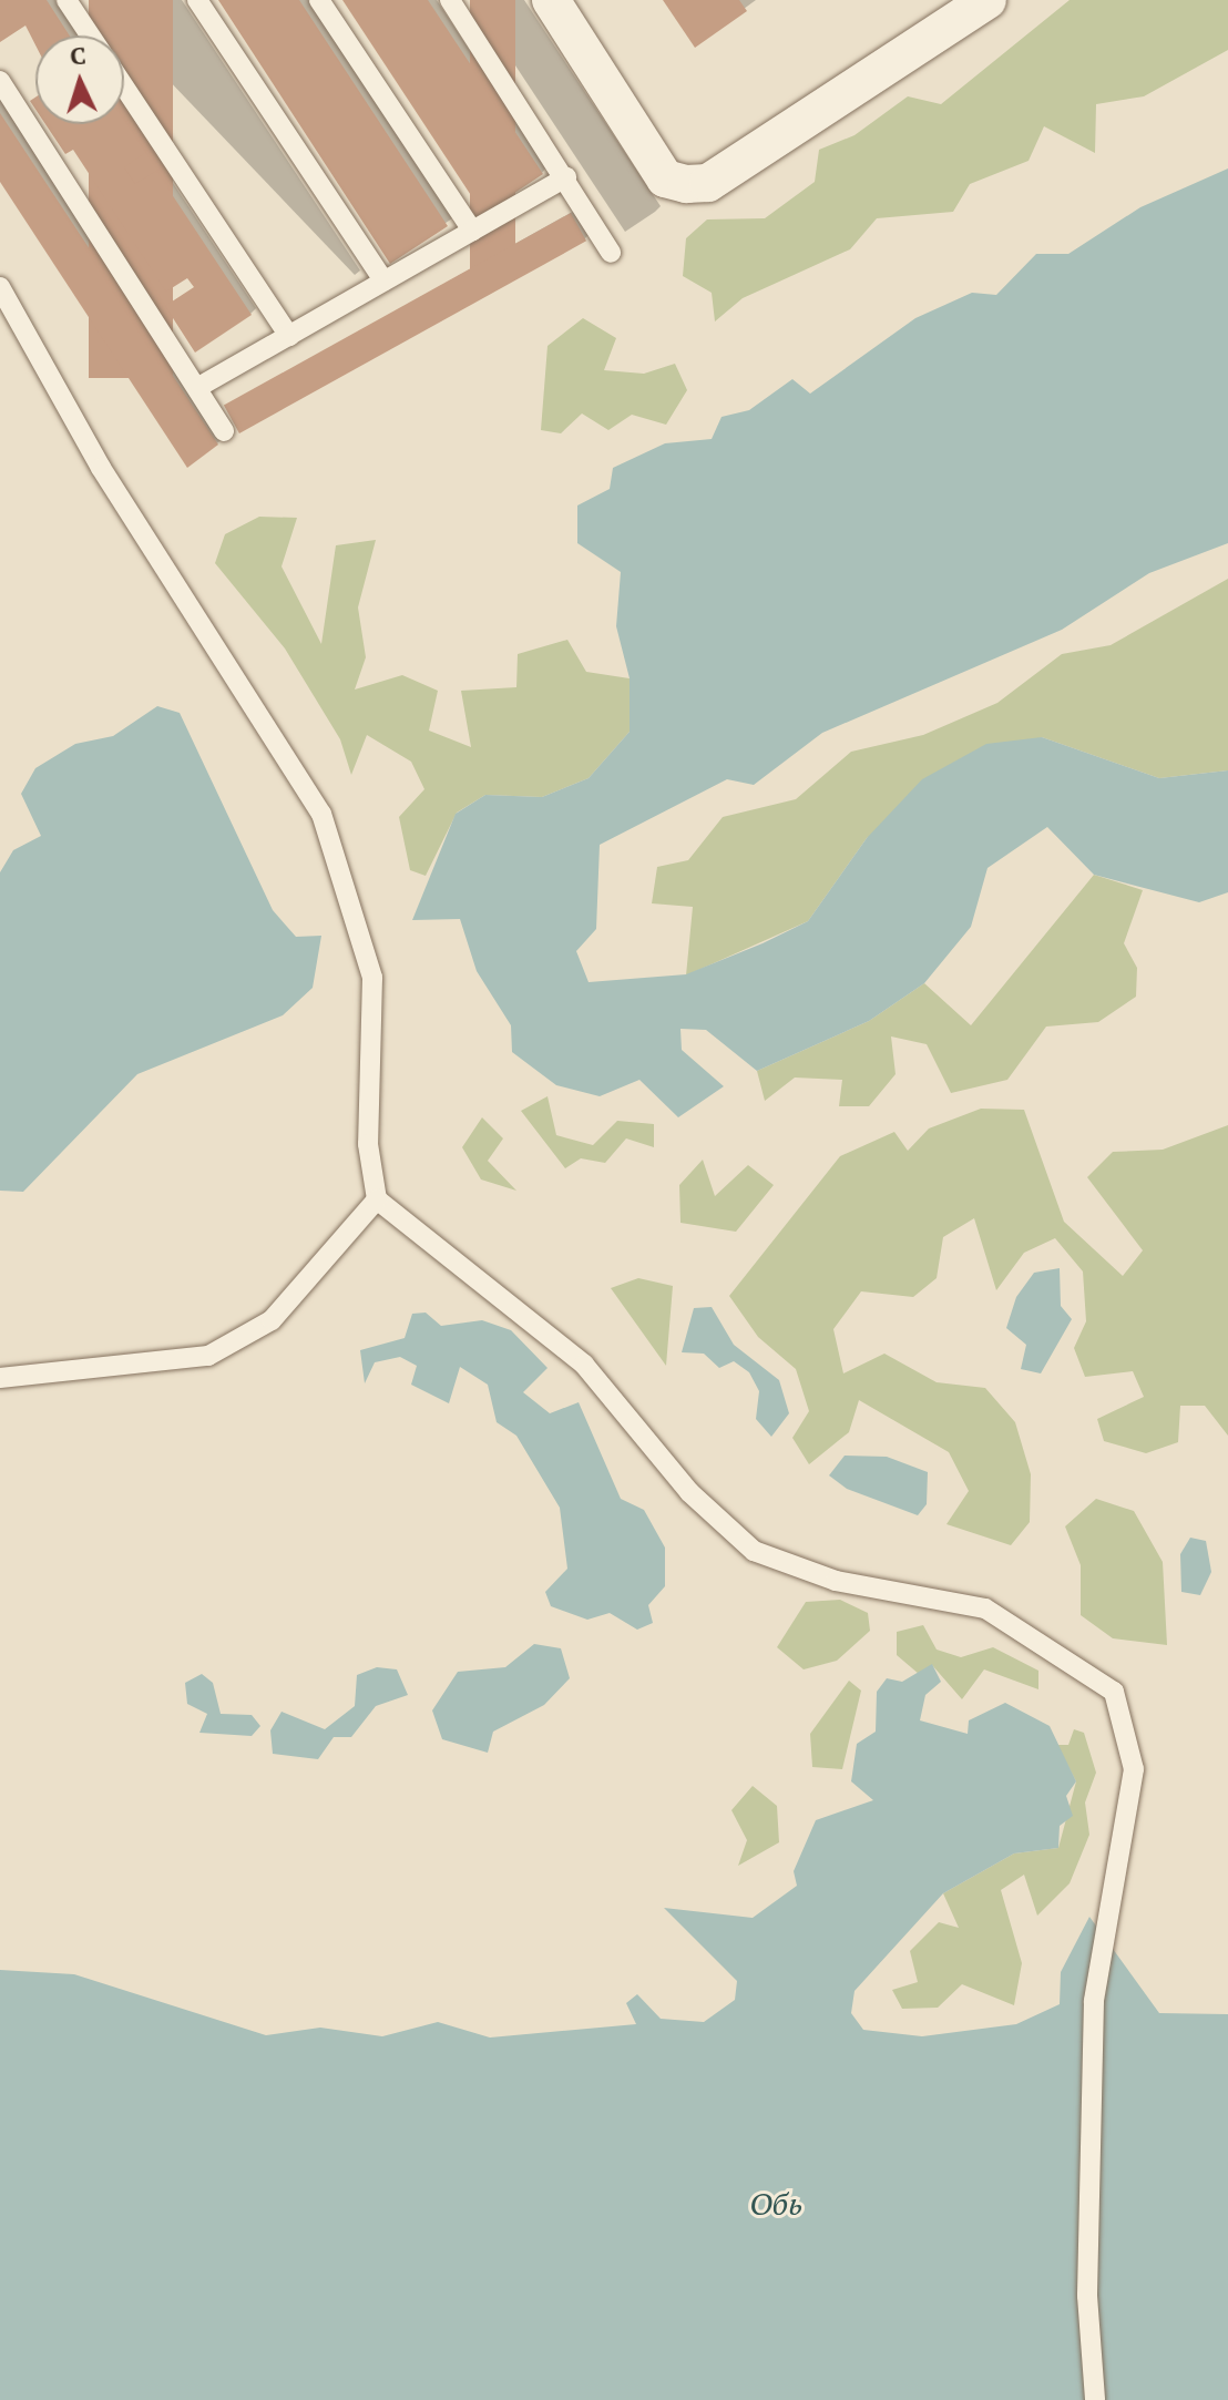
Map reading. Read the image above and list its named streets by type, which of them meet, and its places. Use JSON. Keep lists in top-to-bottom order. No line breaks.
{"water":["Обь"],"north":"top"}
